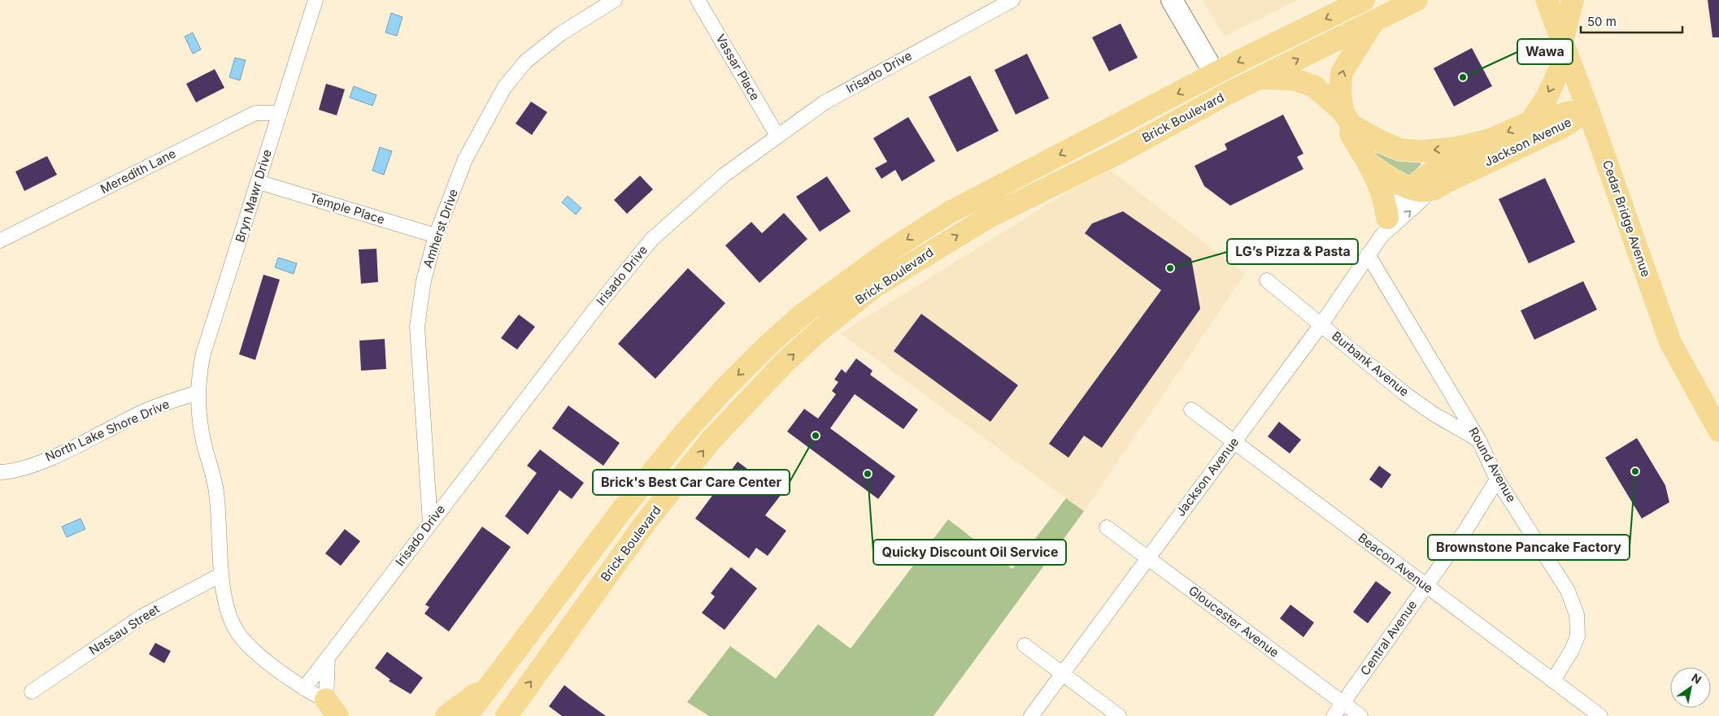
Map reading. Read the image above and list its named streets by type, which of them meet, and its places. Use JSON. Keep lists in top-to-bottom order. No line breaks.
{"streets":{"main road":["Brick Boulevard","Jackson Avenue","Cedar Bridge Avenue"],"street":["Vassar Place","Irisado Drive","Meredith Lane","Bryn Mawr Drive","Temple Place","Amherst Drive","Burbank Avenue","North Lake Shore Drive","Round Avenue","Beacon Avenue","Gloucester Avenue","Nassau Street","Central Avenue"]},"crossings":[["Vassar Place","Irisado Drive"],["Irisado Drive","Amherst Drive"],["Jackson Avenue","Cedar Bridge Avenue"],["Jackson Avenue","Burbank Avenue"],["Jackson Avenue","Round Avenue"],["Jackson Avenue","Beacon Avenue"],["Jackson Avenue","Gloucester Avenue"],["Meredith Lane","Bryn Mawr Drive"],["Bryn Mawr Drive","Temple Place"],["Bryn Mawr Drive","North Lake Shore Drive"],["Temple Place","Amherst Drive"],["Burbank Avenue","Round Avenue"],["Round Avenue","Beacon Avenue"],["Round Avenue","Central Avenue"],["Beacon Avenue","Central Avenue"],["Gloucester Avenue","Central Avenue"]],"places":["Wawa","LG’s Pizza & Pasta","Brick's Best Car Care Center","Brownstone Pancake Factory","Quicky Discount Oil Service"],"scale_bar":"50 m","north":"top right"}
